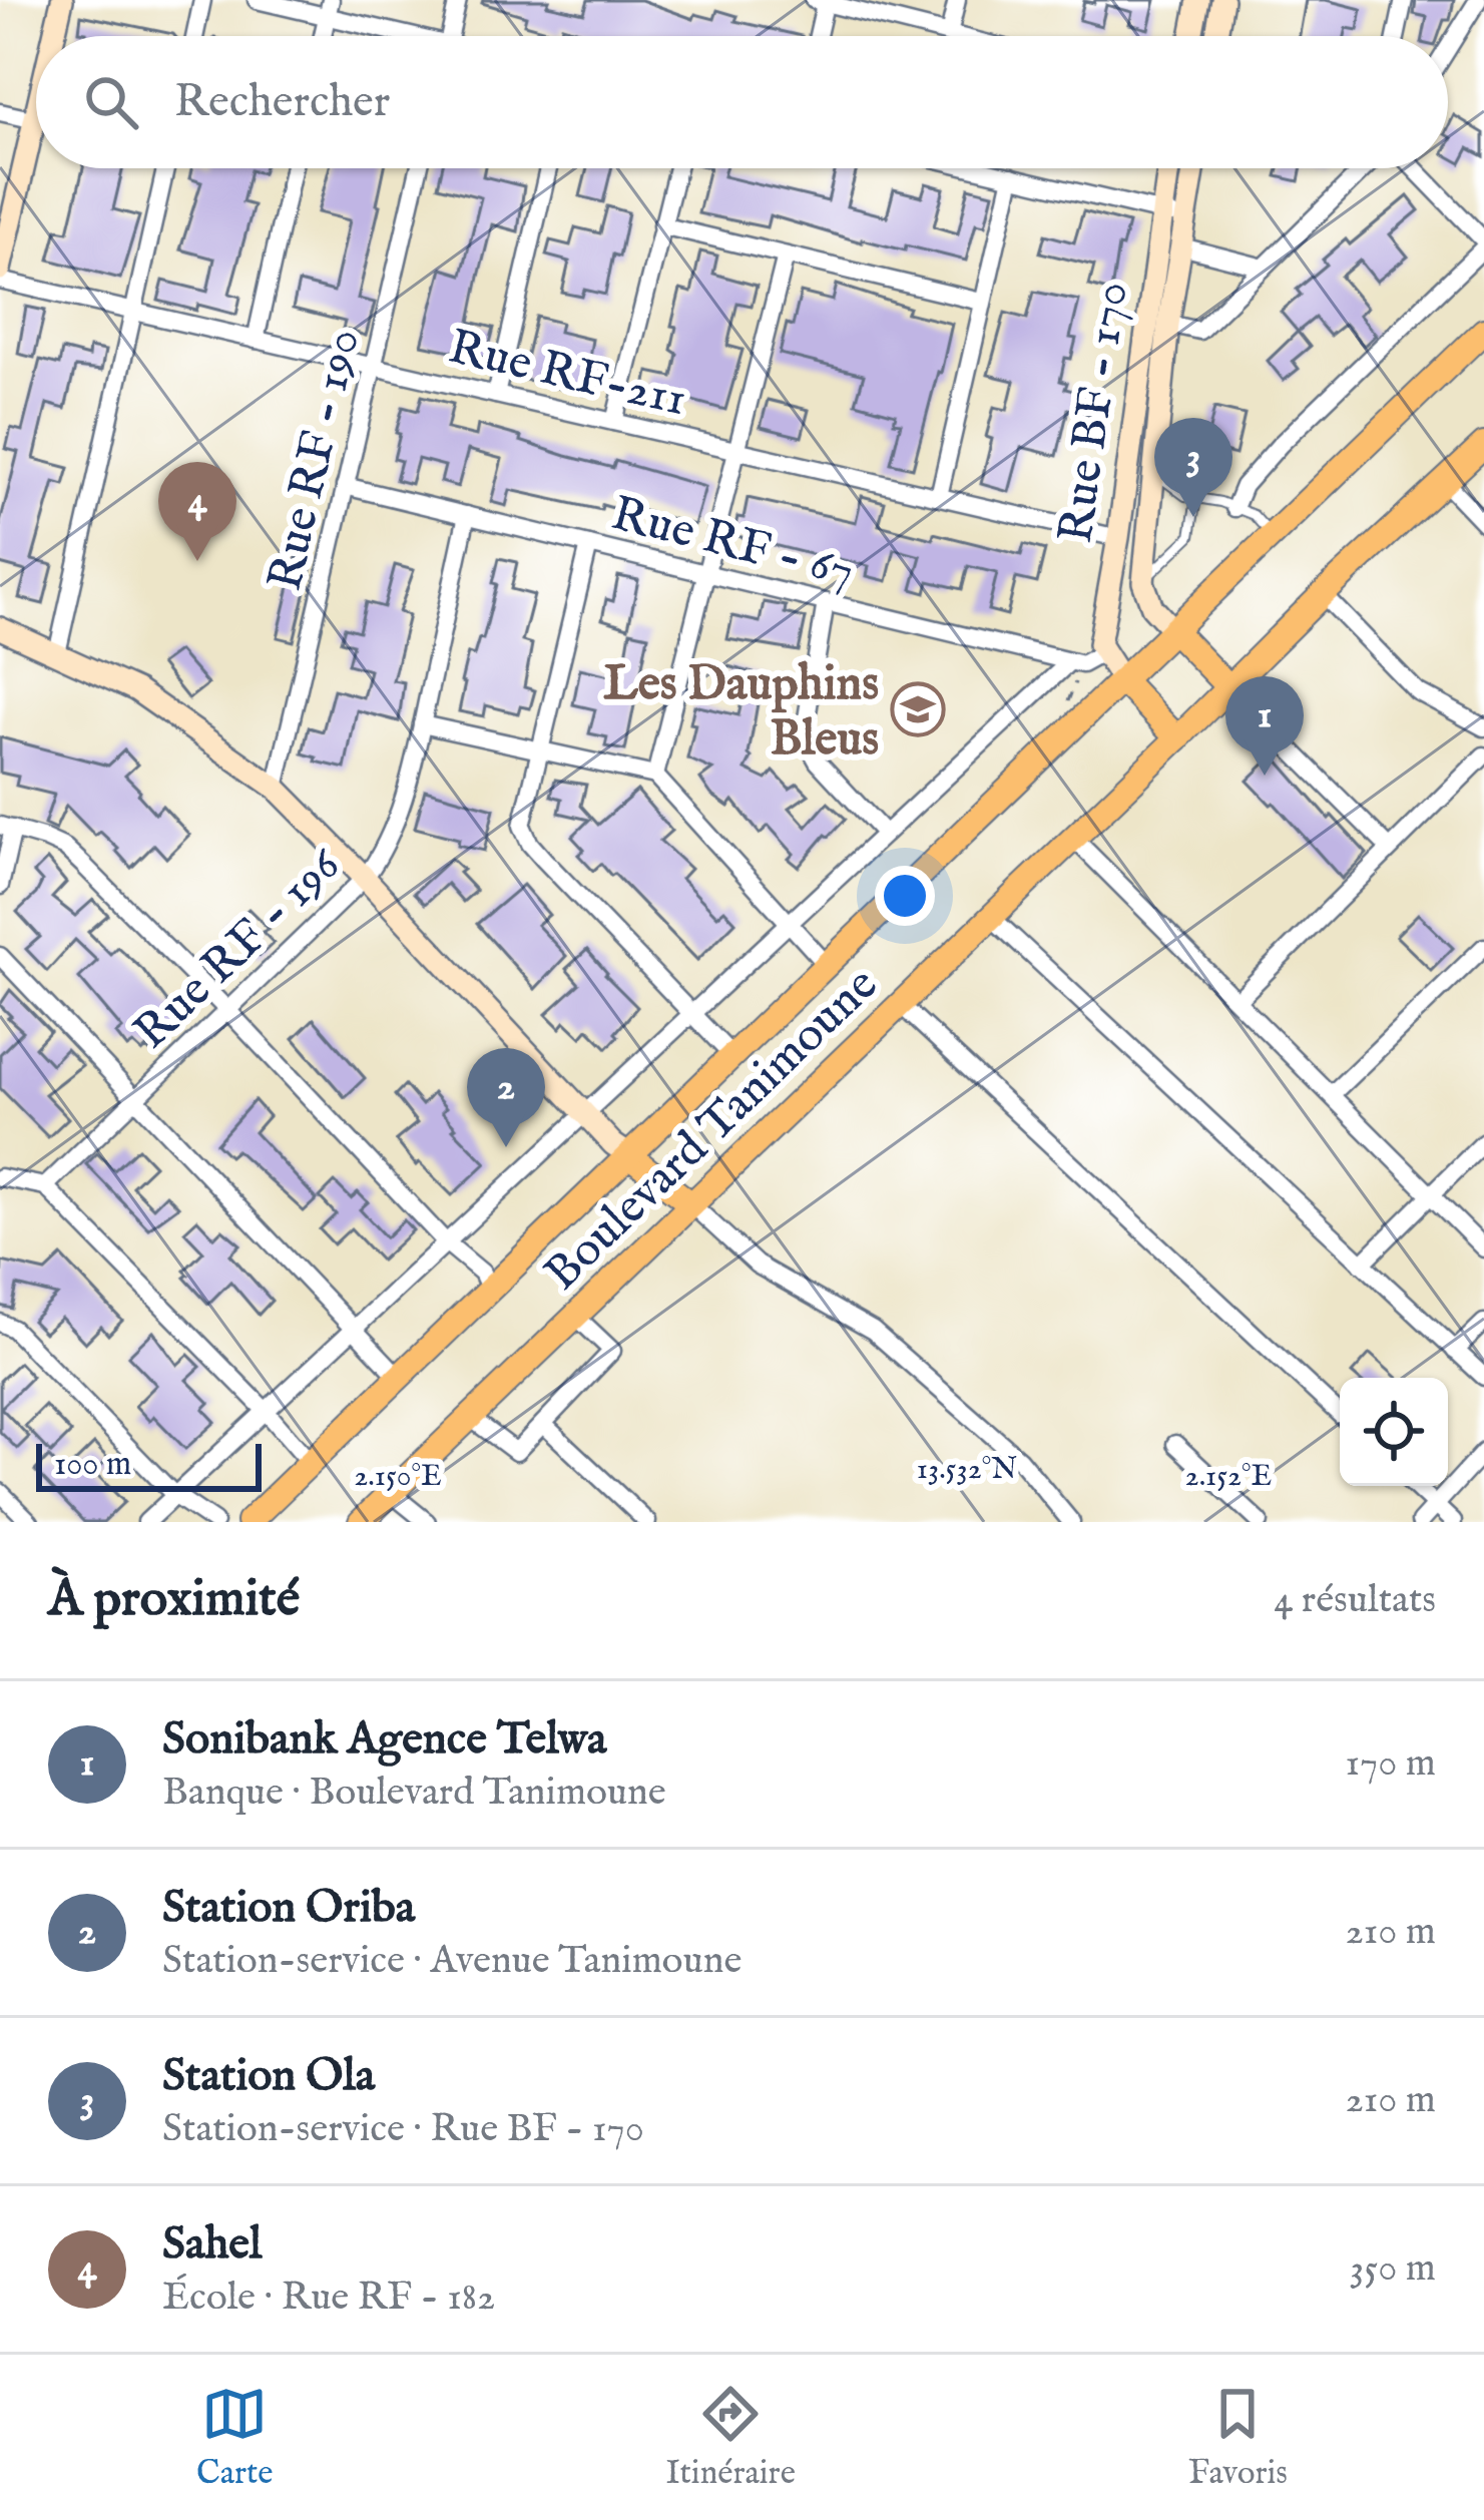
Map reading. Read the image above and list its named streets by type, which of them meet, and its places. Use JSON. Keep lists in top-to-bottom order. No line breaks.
{"streets":{"main road":["Rue BF - 170","Boulevard Tanimoune"],"street":["Rue RF-211","Rue RF - 190","Rue RF - 67","Rue RF - 196"]},"crossings":[["Rue RF-211","Rue BF - 170"],["Rue RF-211","Rue RF - 190"],["Rue BF - 170","Rue RF - 67"],["Rue BF - 170","Boulevard Tanimoune"],["Rue RF - 190","Rue RF - 67"],["Rue RF - 67","Rue RF - 196"]],"places":{"school or university":["Les Dauphins Bleus"]},"scale_bar":"100 m","page":{"search":"Rechercher","pins":["3","4","1","2"],"scale":"100 m","heading":["À proximité","4 résultats"],"list":[{"mark":"1","name":"Sonibank Agence Telwa","note":"Banque · Boulevard Tanimoune","value":"170 m"},{"mark":"2","name":"Station Oriba","note":"Station-service · Avenue Tanimoune","value":"210 m"},{"mark":"3","name":"Station Ola","note":"Station-service · Rue BF - 170","value":"210 m"},{"mark":"4","name":"Sahel","note":"École · Rue RF - 182","value":"350 m"}],"nav":["Carte","Itinéraire","Favoris"]},"coordinates":["13.532°N","2.150°E","2.152°E"]}
